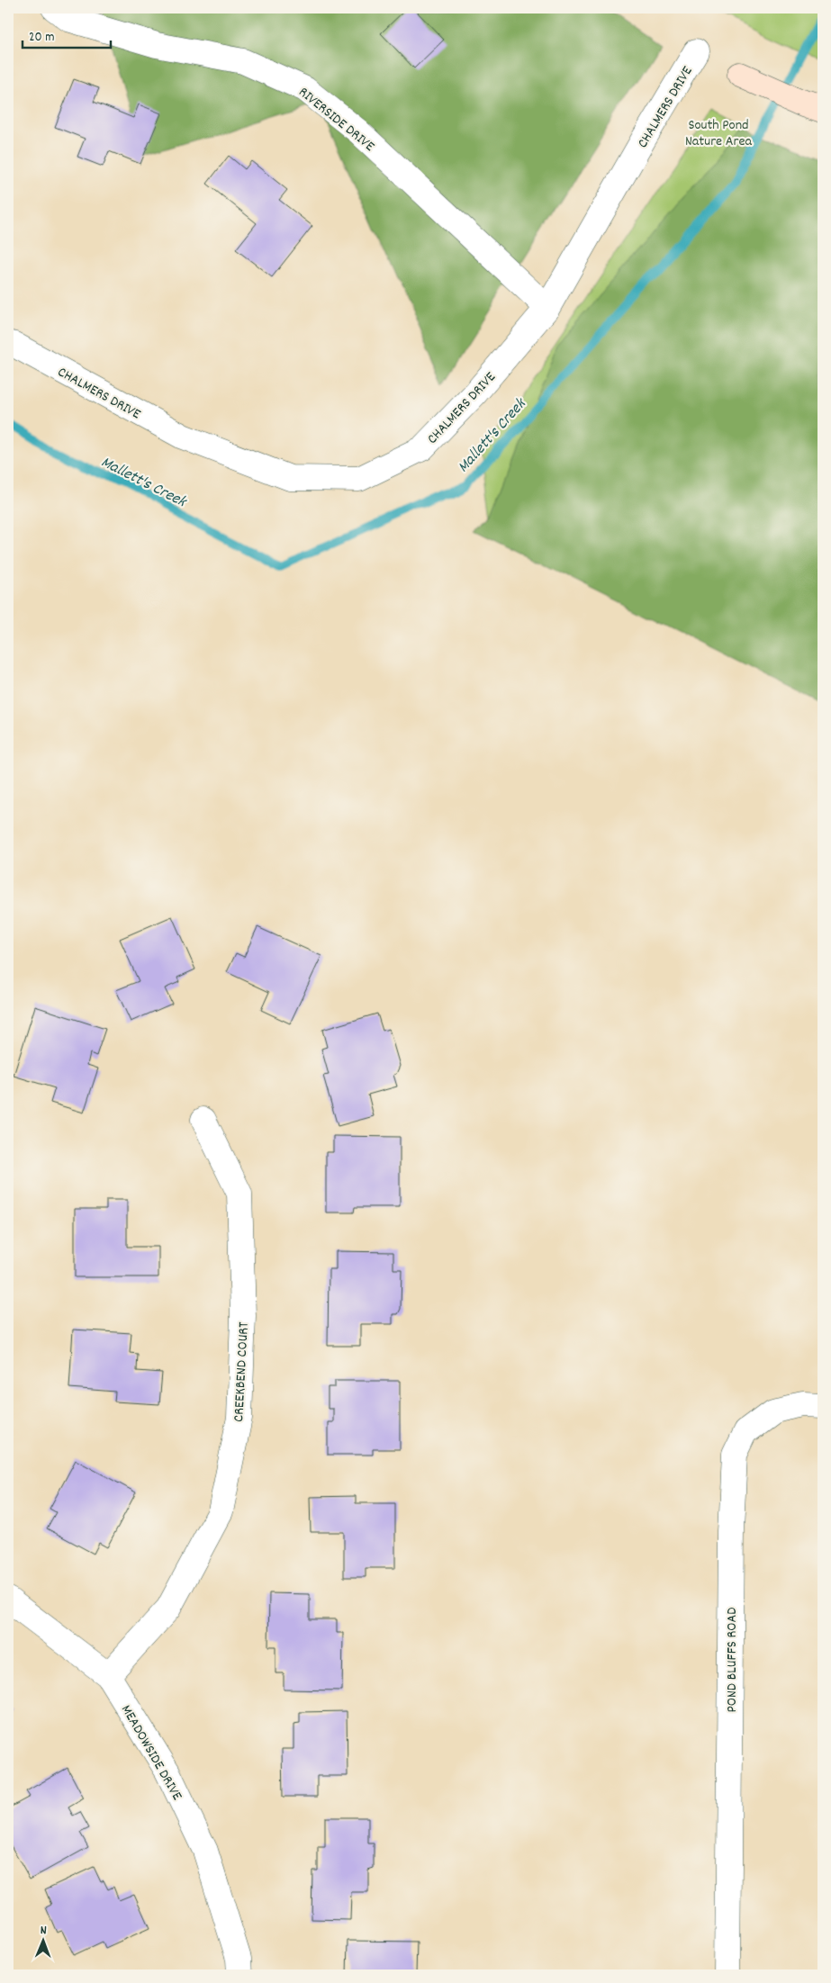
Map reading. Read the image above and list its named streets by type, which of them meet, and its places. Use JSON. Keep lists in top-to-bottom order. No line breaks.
{"streets":{"street":["CHALMERS DRIVE","RIVERSIDE DRIVE","CREEKBEND COURT","POND BLUFFS ROAD","MEADOWSIDE DRIVE"]},"crossings":[["CHALMERS DRIVE","RIVERSIDE DRIVE"],["CREEKBEND COURT","MEADOWSIDE DRIVE"]],"water":["Mallett's Creek"],"parks":["South Pond Nature Area"],"scale_bar":"20 m","north":"top"}
